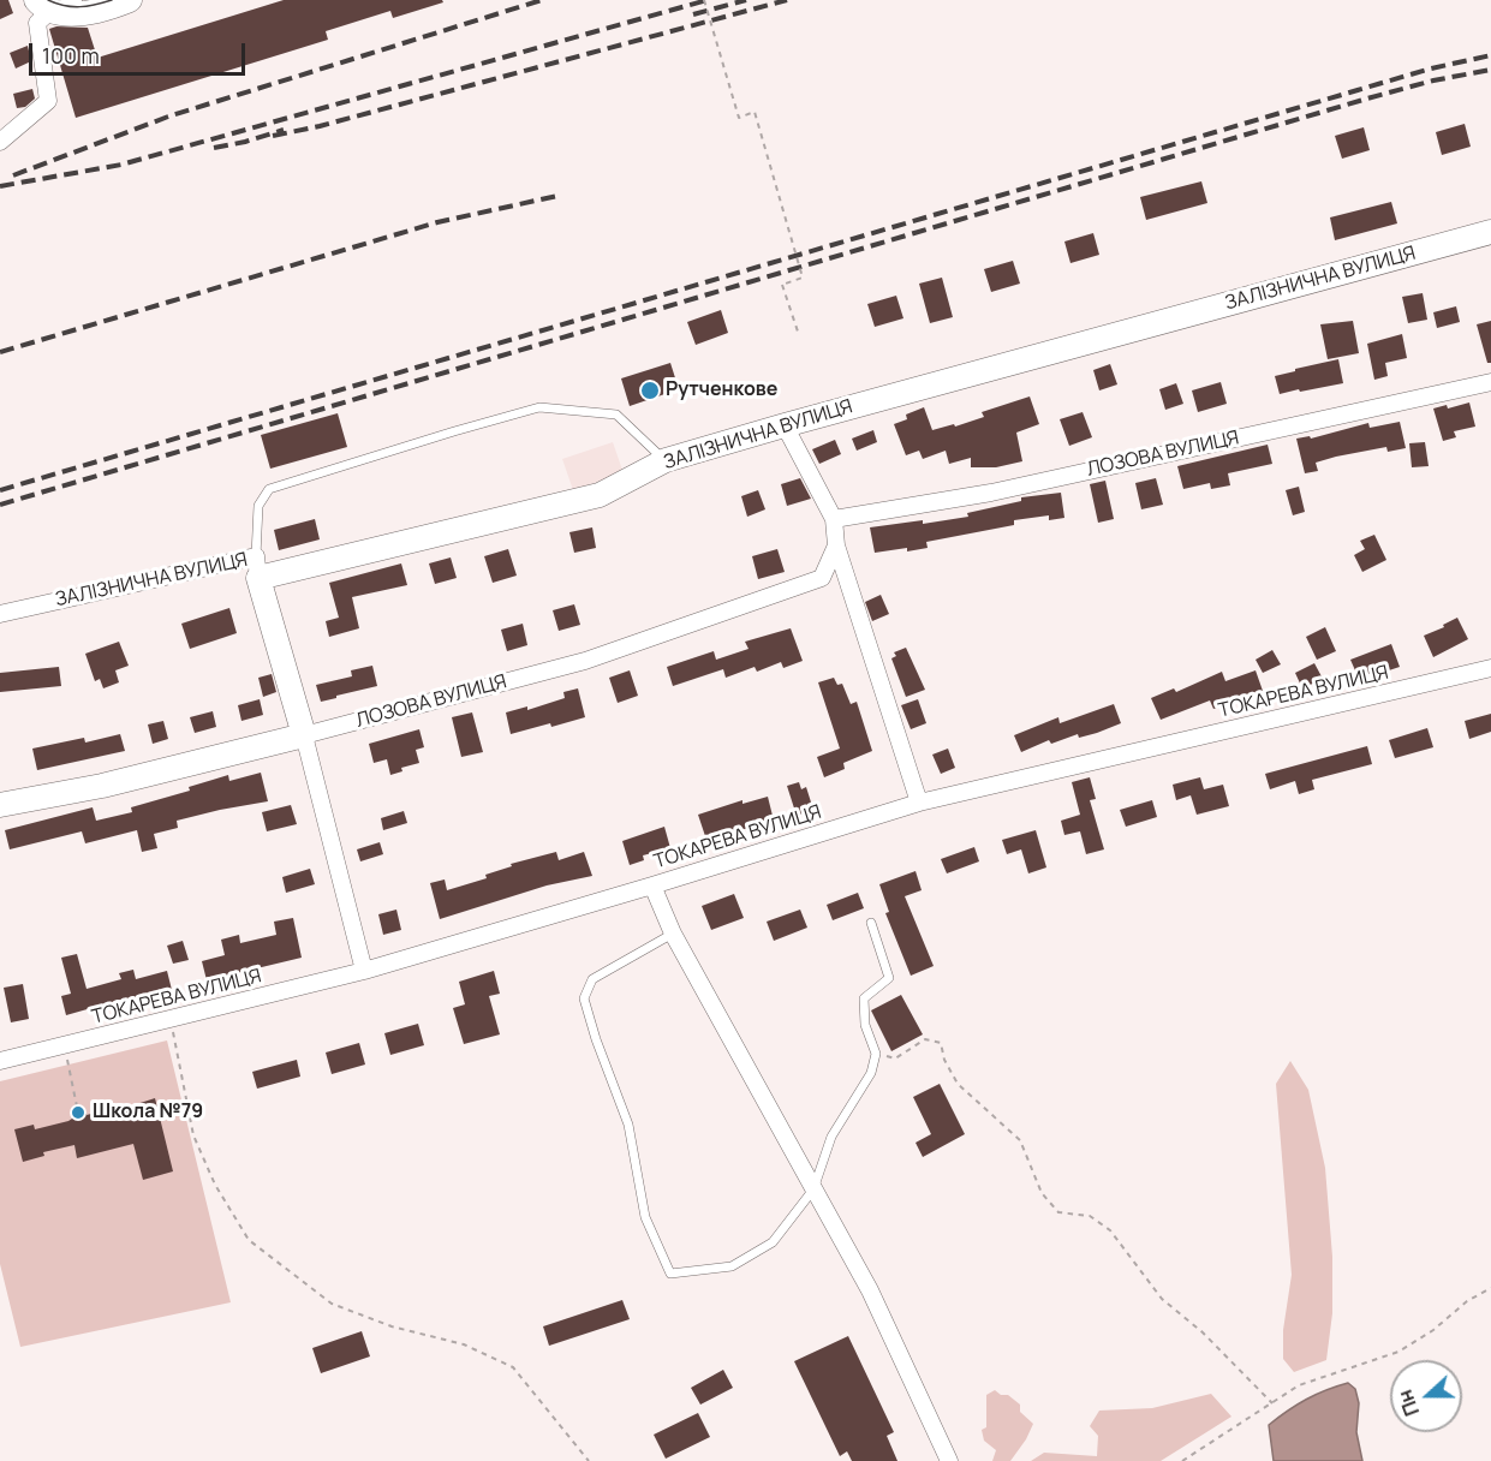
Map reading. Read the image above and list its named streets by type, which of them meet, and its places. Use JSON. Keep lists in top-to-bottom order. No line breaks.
{"streets":{"main road":["ЗАЛІЗНИЧНА ВУЛИЦЯ","ЛОЗОВА ВУЛИЦЯ"],"street":["ТОКАРЕВА ВУЛИЦЯ"]},"places":["Рутченкове","Школа №79"],"scale_bar":"100 m","north":"left"}
